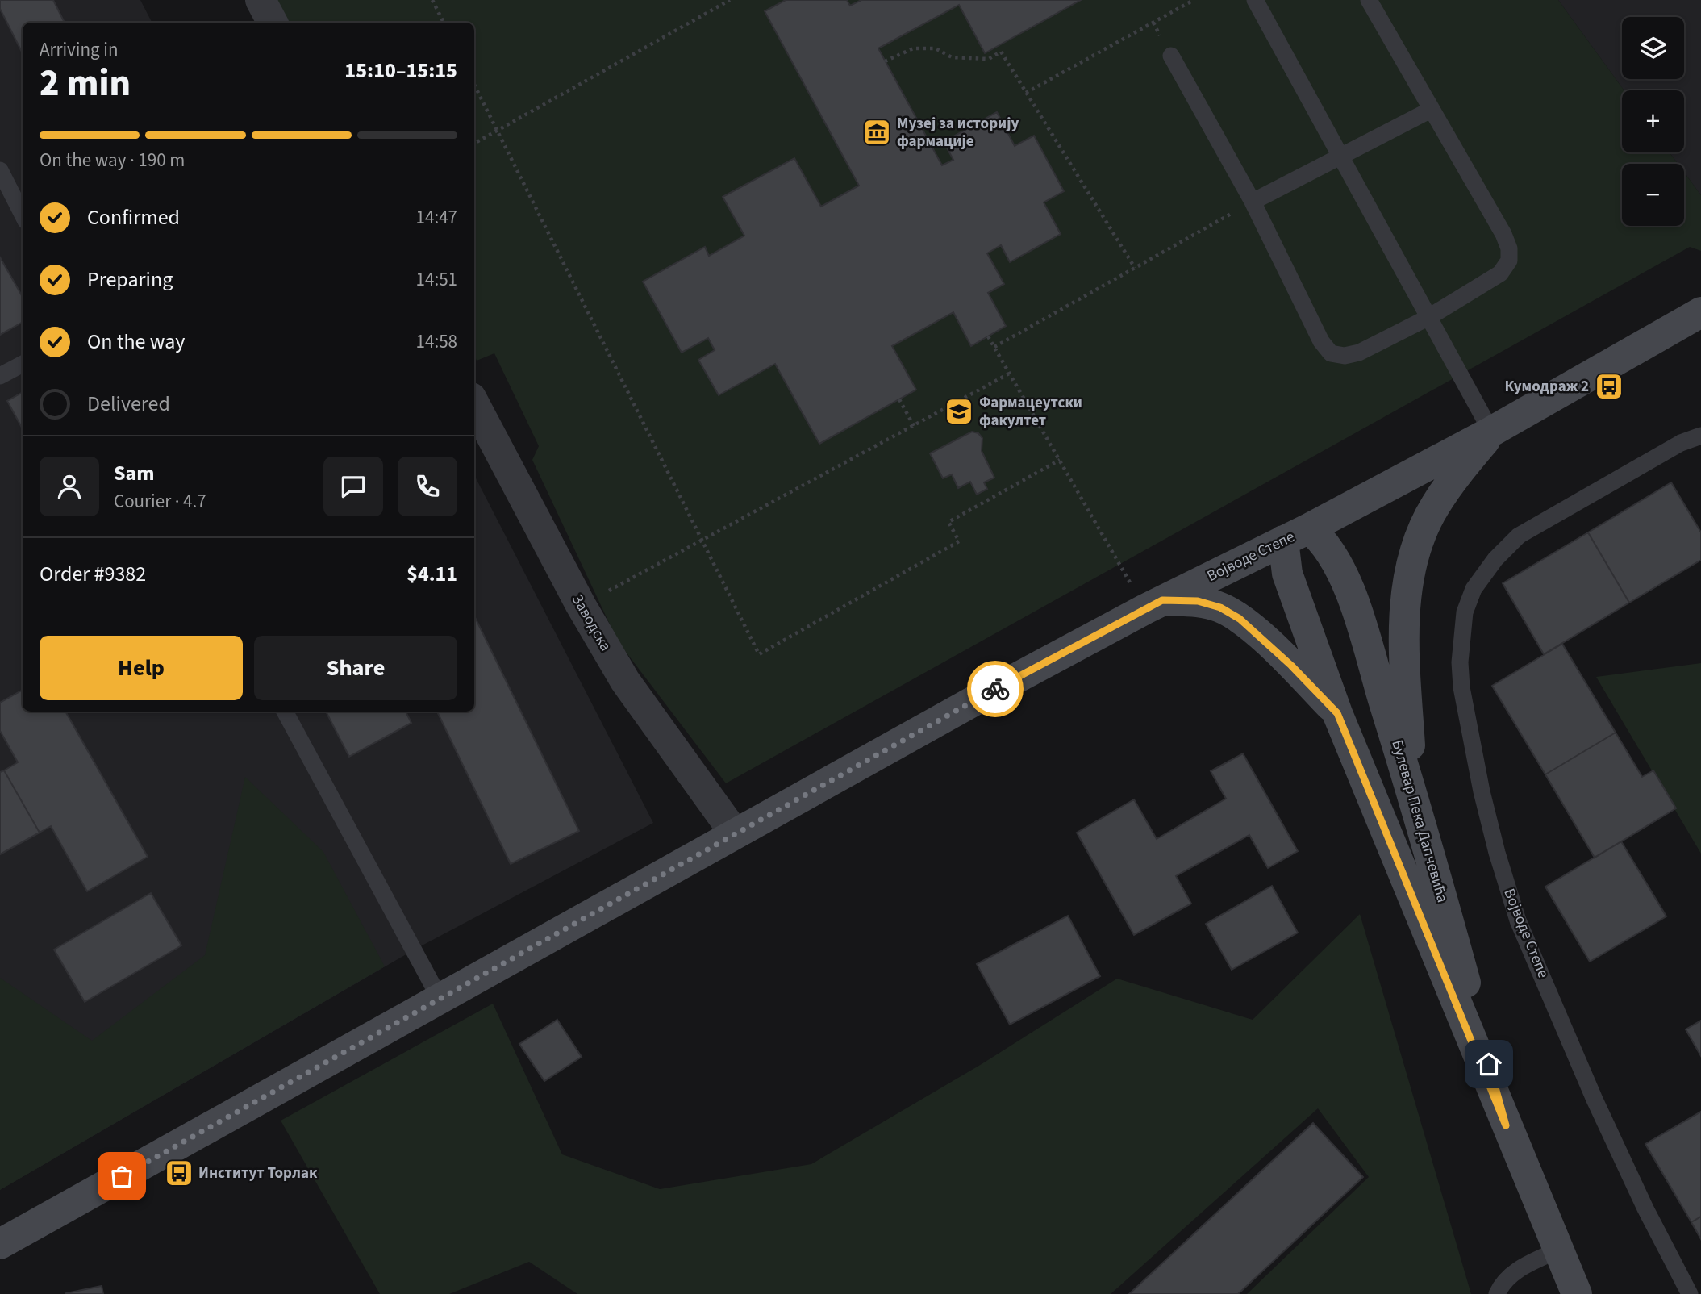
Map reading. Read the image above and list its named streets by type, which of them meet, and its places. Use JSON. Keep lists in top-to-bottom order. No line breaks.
{"streets":{"street":["Војводе Степе","Заводска","Булевар Пека Дапчевића"]},"crossings":[["Војводе Степе","Заводска"],["Војводе Степе","Булевар Пека Дапчевића"]],"places":{"museum":["Музеј за историју фармације"],"bus stop":["Кумодраж 2","Институт Торлак"],"school or university":["Фармацеутски факултет"]},"page":{"map_buttons":["+","−"],"heading":["2 min","Arriving in","15:10–15:15"],"panel":["Sam","Courier · 4.7","Order #9382","$4.11"],"bar":"On the way · 190 m","list":[["Confirmed","14:47"],["Preparing","14:51"],["On the way","14:58"],"Delivered"],"buttons":["Help","Share"]}}
